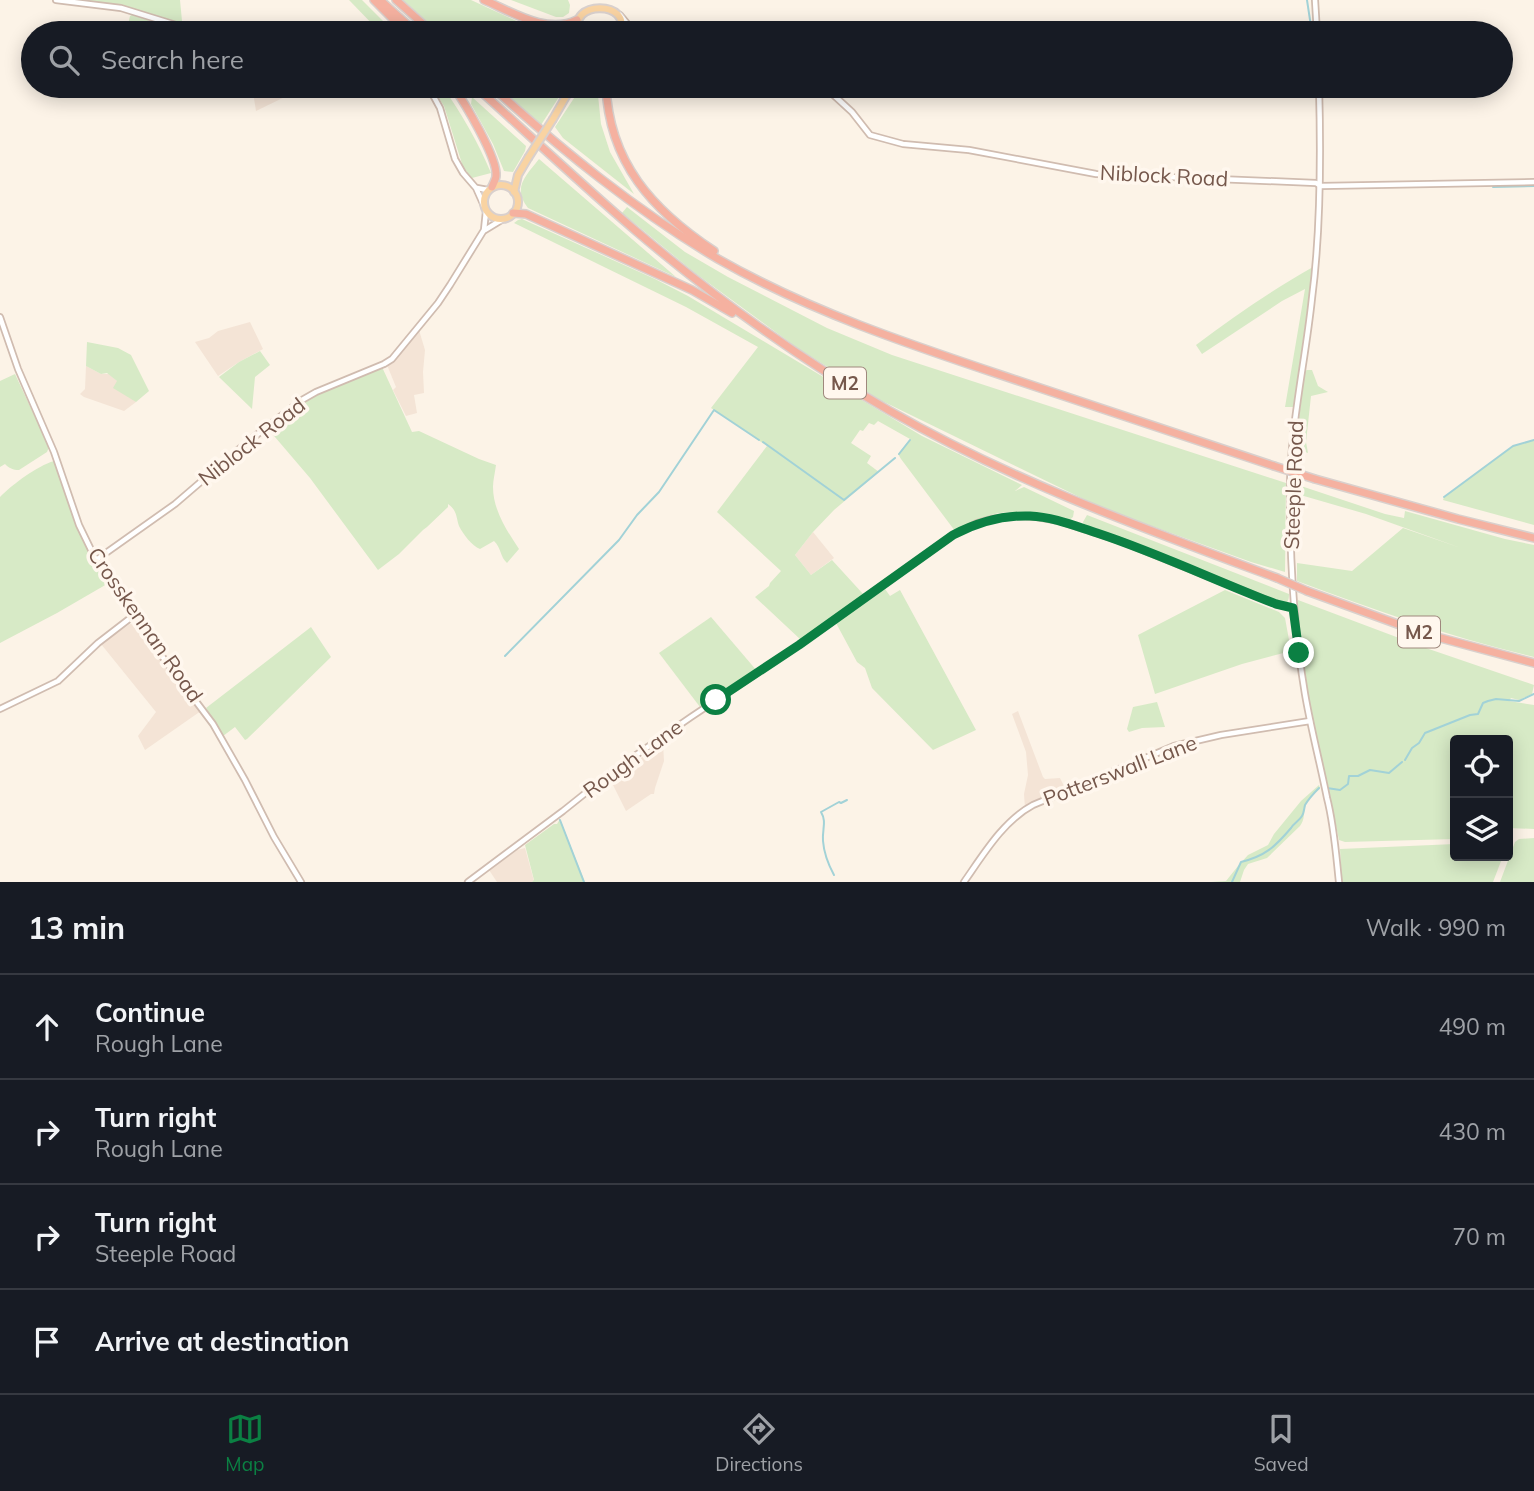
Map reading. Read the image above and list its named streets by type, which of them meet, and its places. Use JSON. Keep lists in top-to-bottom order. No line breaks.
{"streets":{"highway":["M2"],"street":["Niblock Road","Steeple Road","Crosskennan Road","Rough Lane","Potterswall Lane"]},"crossings":[["Niblock Road","Steeple Road"],["Niblock Road","Crosskennan Road"],["Steeple Road","Rough Lane"],["Steeple Road","Potterswall Lane"]],"page":{"search":"Search here","heading":["13 min","Walk · 990 m"],"list":[["Continue","Rough Lane","490 m"],["Turn right","Rough Lane","430 m"],["Turn right","Steeple Road","70 m"],"Arrive at destination"],"nav":["Map","Directions","Saved"]}}
